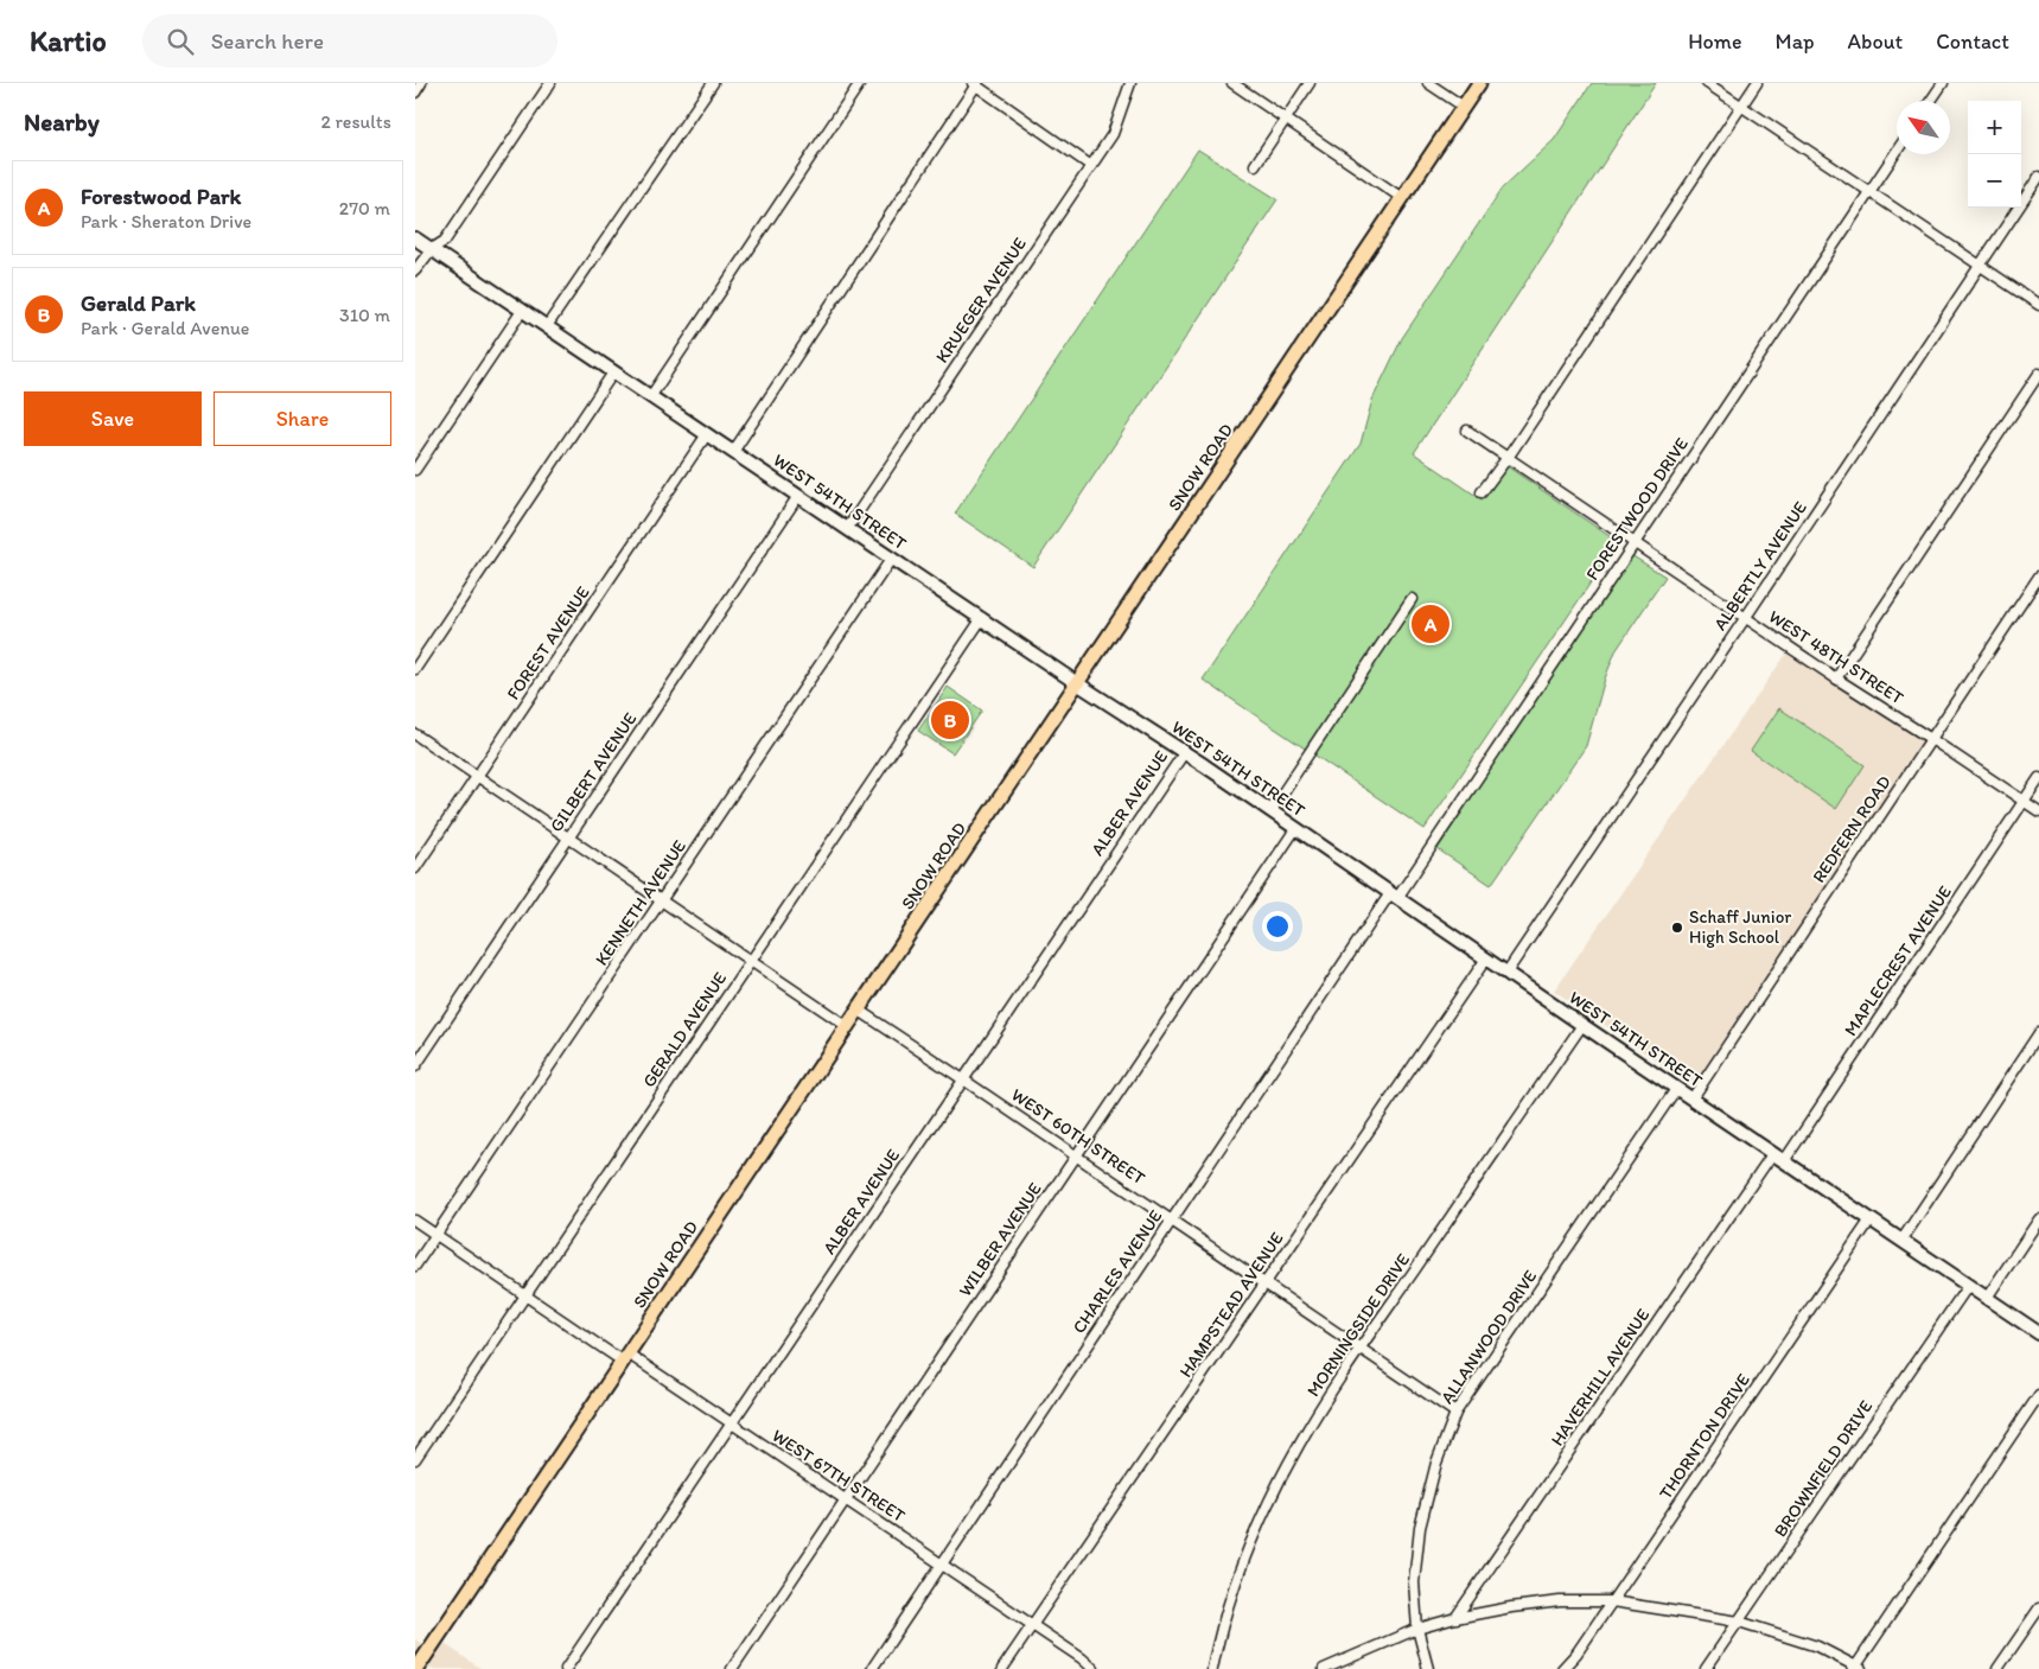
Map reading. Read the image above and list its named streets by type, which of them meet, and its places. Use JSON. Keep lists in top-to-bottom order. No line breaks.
{"streets":{"main road":["SNOW ROAD"],"street":["KRUEGER AVENUE","WEST 54TH STREET","FORESTWOOD DRIVE","ALBERTLY AVENUE","FOREST AVENUE","WEST 48TH STREET","GILBERT AVENUE","ALBER AVENUE","REDFERN ROAD","KENNETH AVENUE","MAPLECREST AVENUE","GERALD AVENUE","WEST 60TH STREET","WILBER AVENUE","CHARLES AVENUE","HAMPSTEAD AVENUE","MORNINGSIDE DRIVE","ALLANWOOD DRIVE","HAVERHILL AVENUE","THORNTON DRIVE","BROWNFIELD DRIVE","WEST 67TH STREET"]},"crossings":[["KRUEGER AVENUE","WEST 54TH STREET"],["SNOW ROAD","WEST 54TH STREET"],["SNOW ROAD","WEST 60TH STREET"],["SNOW ROAD","WEST 67TH STREET"],["WEST 54TH STREET","FORESTWOOD DRIVE"],["WEST 54TH STREET","ALBERTLY AVENUE"],["WEST 54TH STREET","FOREST AVENUE"],["WEST 54TH STREET","GILBERT AVENUE"],["WEST 54TH STREET","ALBER AVENUE"],["WEST 54TH STREET","REDFERN ROAD"],["WEST 54TH STREET","KENNETH AVENUE"],["WEST 54TH STREET","MAPLECREST AVENUE"],["WEST 54TH STREET","GERALD AVENUE"],["WEST 54TH STREET","WILBER AVENUE"],["WEST 54TH STREET","CHARLES AVENUE"],["WEST 54TH STREET","HAMPSTEAD AVENUE"],["WEST 54TH STREET","MORNINGSIDE DRIVE"],["WEST 54TH STREET","ALLANWOOD DRIVE"],["WEST 54TH STREET","HAVERHILL AVENUE"],["WEST 54TH STREET","THORNTON DRIVE"],["WEST 54TH STREET","BROWNFIELD DRIVE"],["FORESTWOOD DRIVE","WEST 48TH STREET"],["FORESTWOOD DRIVE","CHARLES AVENUE"],["ALBERTLY AVENUE","WEST 48TH STREET"],["WEST 48TH STREET","REDFERN ROAD"],["WEST 48TH STREET","MAPLECREST AVENUE"],["ALBER AVENUE","WEST 60TH STREET"],["ALBER AVENUE","WEST 67TH STREET"],["KENNETH AVENUE","WEST 67TH STREET"],["GERALD AVENUE","WEST 67TH STREET"],["WEST 60TH STREET","WILBER AVENUE"],["WEST 60TH STREET","CHARLES AVENUE"],["WEST 60TH STREET","HAMPSTEAD AVENUE"],["WEST 60TH STREET","MORNINGSIDE DRIVE"],["WEST 60TH STREET","ALLANWOOD DRIVE"],["WILBER AVENUE","WEST 67TH STREET"],["CHARLES AVENUE","WEST 67TH STREET"],["HAMPSTEAD AVENUE","WEST 67TH STREET"]],"places":["Schaff Junior High School"],"north":"top left","page":{"header":"Kartio","search":"Search here","nav":["Home","Map","About","Contact"],"heading":["Nearby","2 results"],"map_buttons":["+","−"],"list":[{"mark":"A","name":"Forestwood Park","note":"Park · Sheraton Drive","value":"270 m"},{"mark":"B","name":"Gerald Park","note":"Park · Gerald Avenue","value":"310 m"}],"buttons":["Save","Share"],"pins":["A","B"]}}
